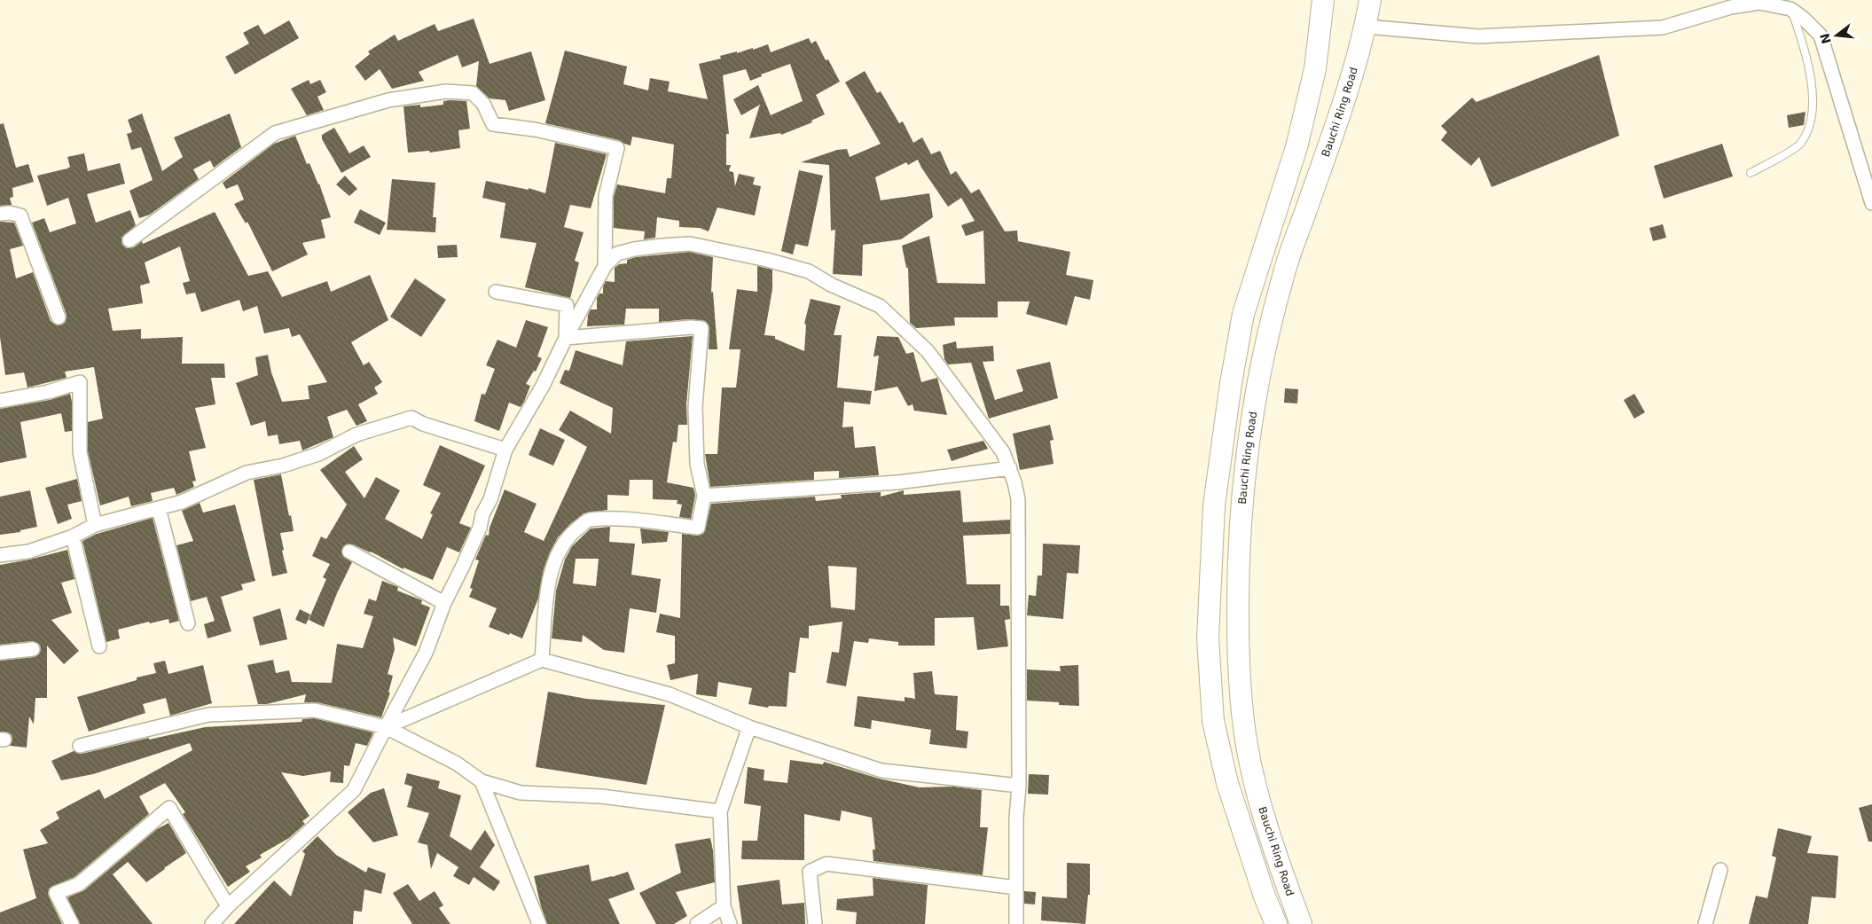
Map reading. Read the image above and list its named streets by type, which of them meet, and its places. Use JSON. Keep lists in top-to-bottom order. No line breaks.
{"streets":{"main road":["Bauchi Ring Road"]},"north":"left"}
